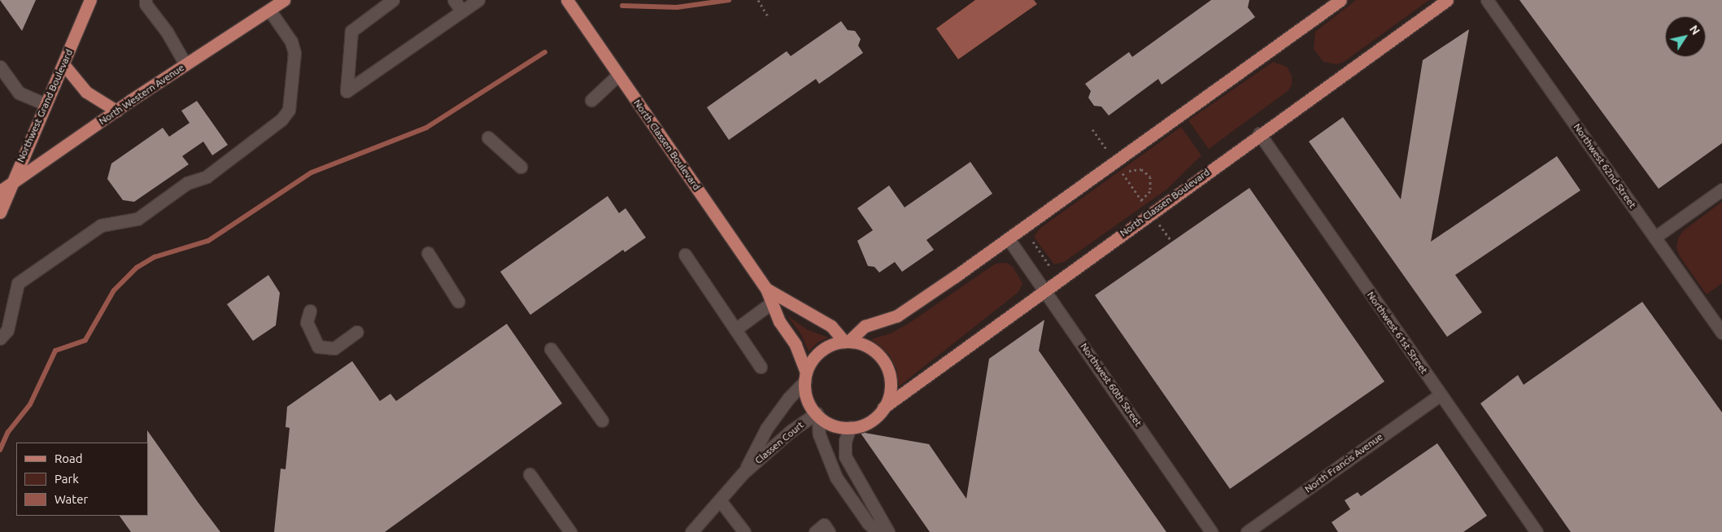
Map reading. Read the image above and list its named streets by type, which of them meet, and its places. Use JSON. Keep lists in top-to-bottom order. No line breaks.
{"streets":{"main road":["North Western Avenue","Northwest Grand Boulevard","North Classen Boulevard"],"street":["Northwest 62nd Street","Northwest 61st Street","Northwest 60th Street","Classen Court","North Francis Avenue"]},"crossings":[["North Western Avenue","Northwest Grand Boulevard"],["North Classen Boulevard","Northwest 61st Street"],["North Classen Boulevard","Northwest 60th Street"],["North Classen Boulevard","Classen Court"],["Northwest 61st Street","North Francis Avenue"]],"legend":["Road","Park","Water"],"north":"top right"}
